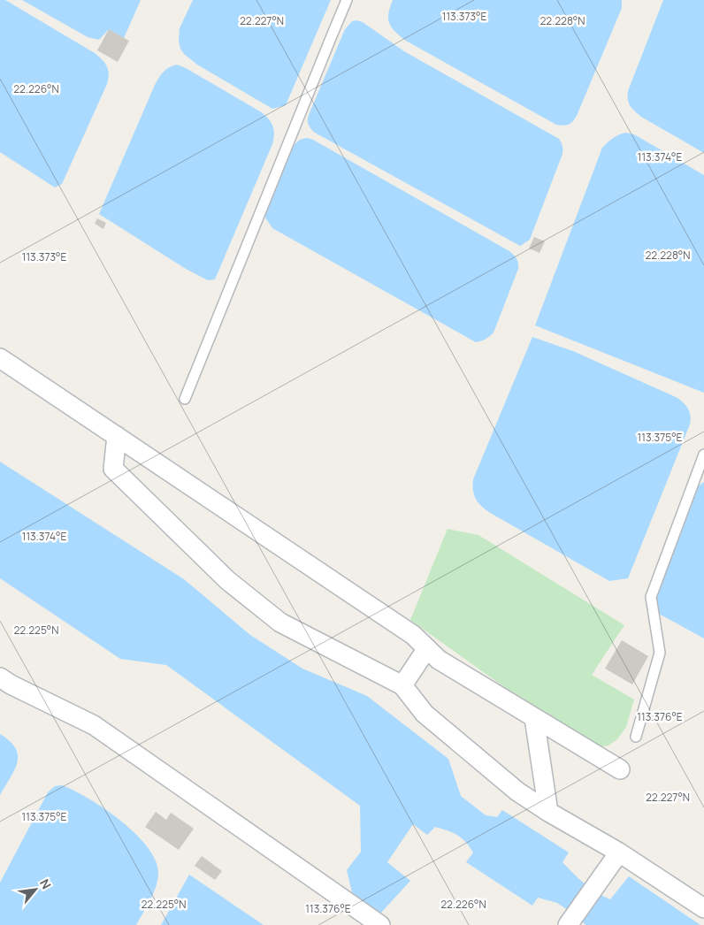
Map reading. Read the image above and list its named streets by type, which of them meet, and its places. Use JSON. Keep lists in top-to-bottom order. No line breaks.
{"north":"top right","coordinates":["113.373°E","22.227°N","22.228°N","22.226°N","113.374°E","113.375°E","22.225°N","113.376°E"]}
